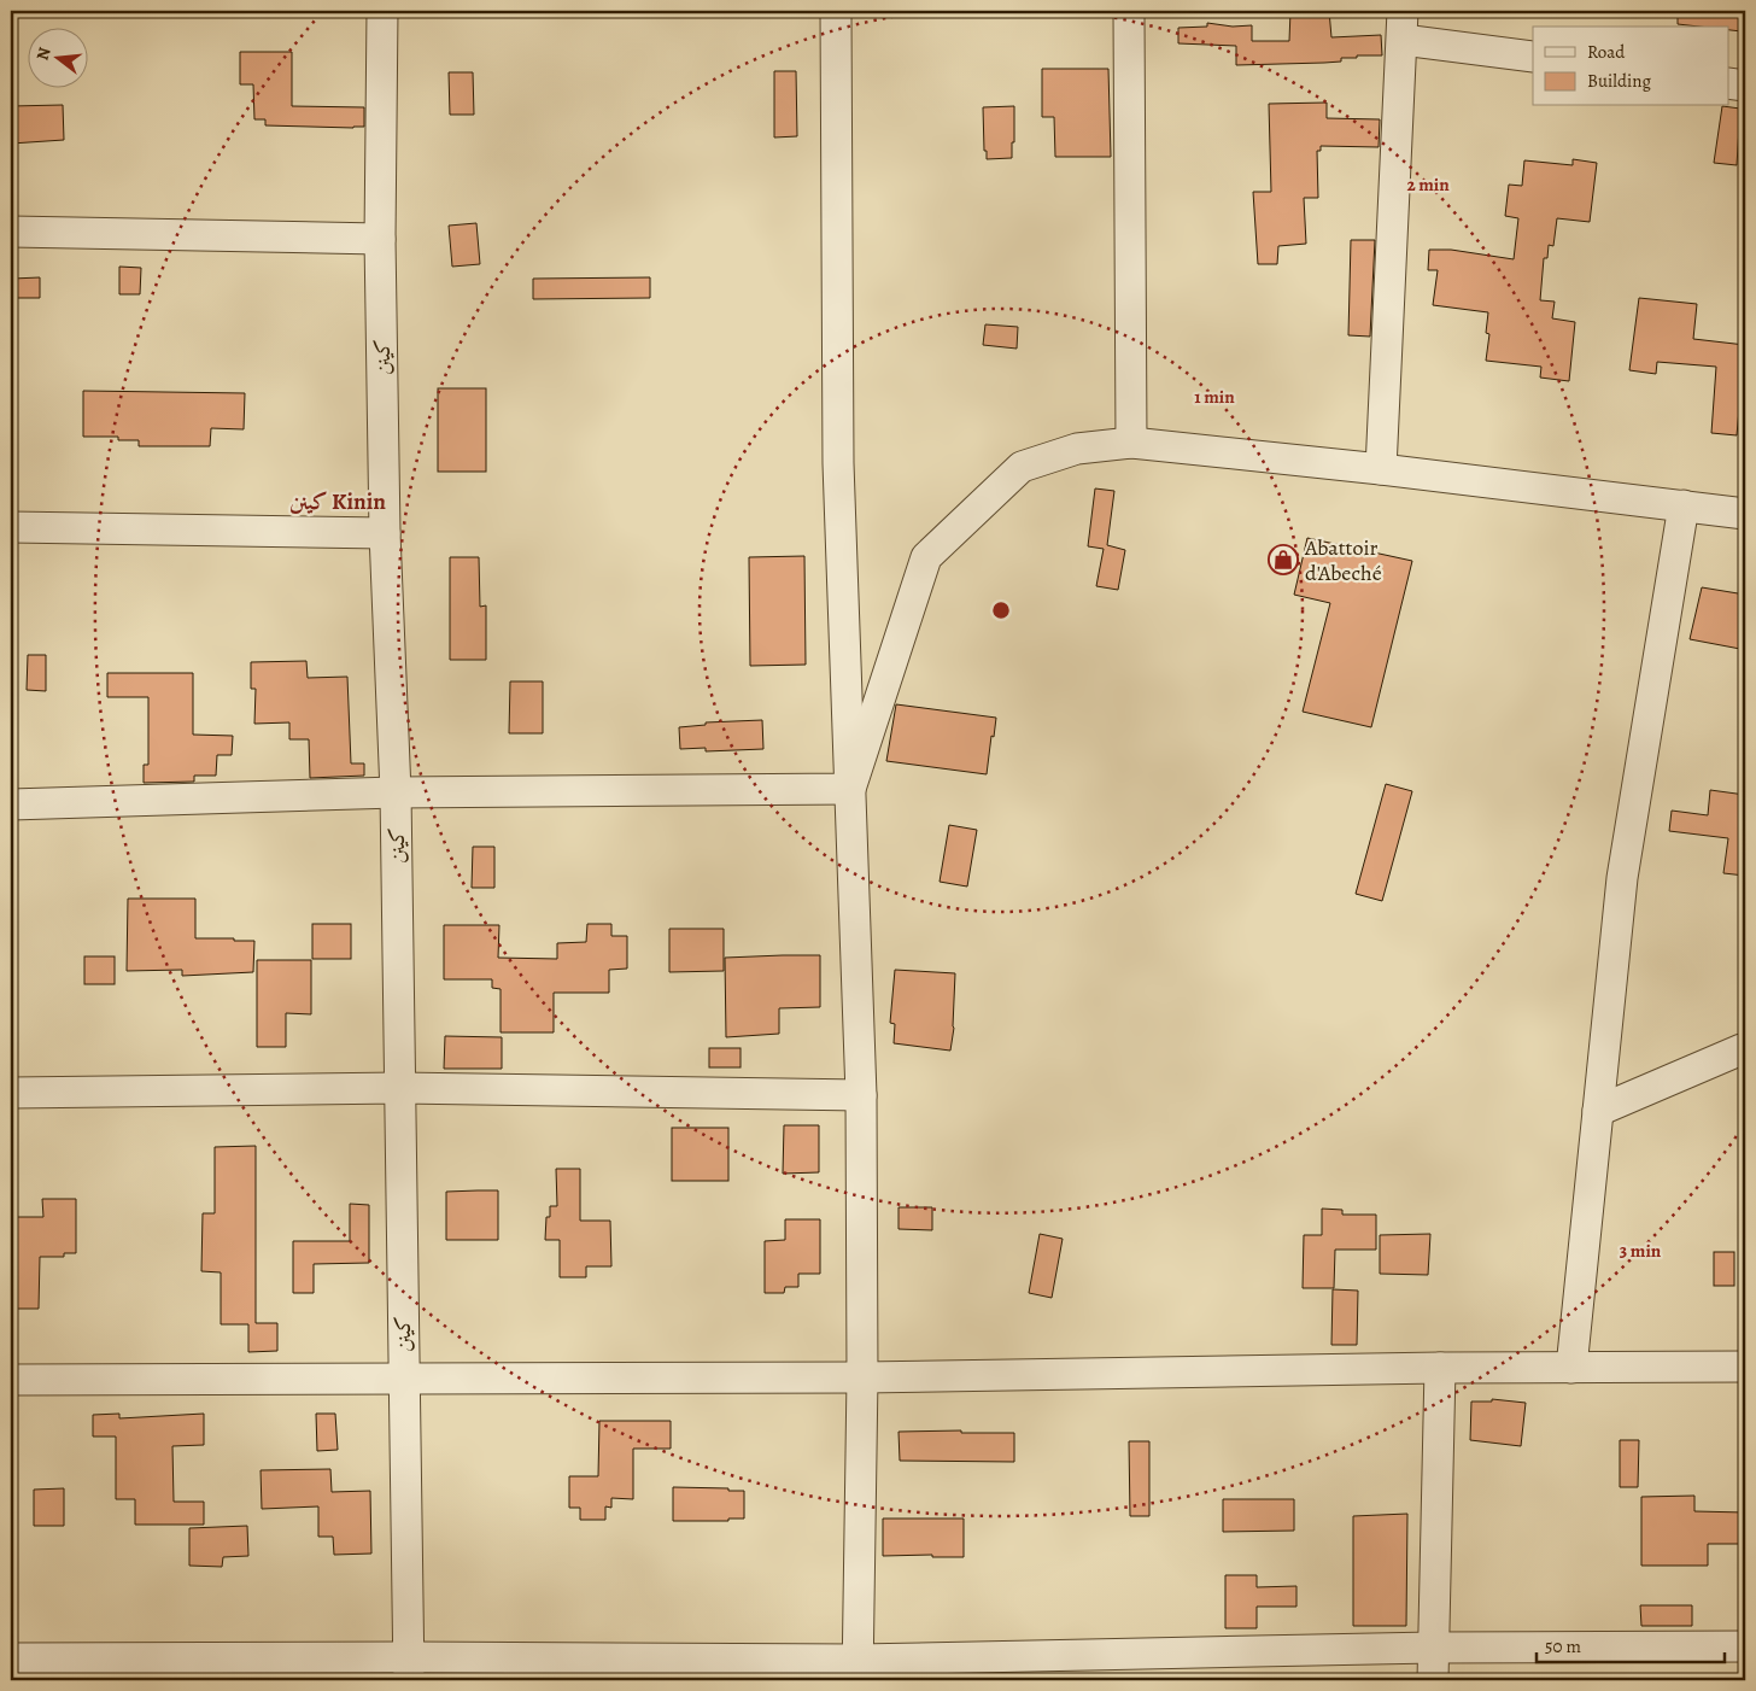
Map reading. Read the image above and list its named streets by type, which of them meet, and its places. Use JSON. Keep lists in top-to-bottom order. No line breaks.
{"streets":{"street":["كينن"]},"districts":["كينن Kinin"],"places":{"shop":["Abattoir d'Abeché"]},"legend":["Road","Building"],"scale_bar":"50 m","north":"left","rings":["2 min","1 min","3 min"]}
